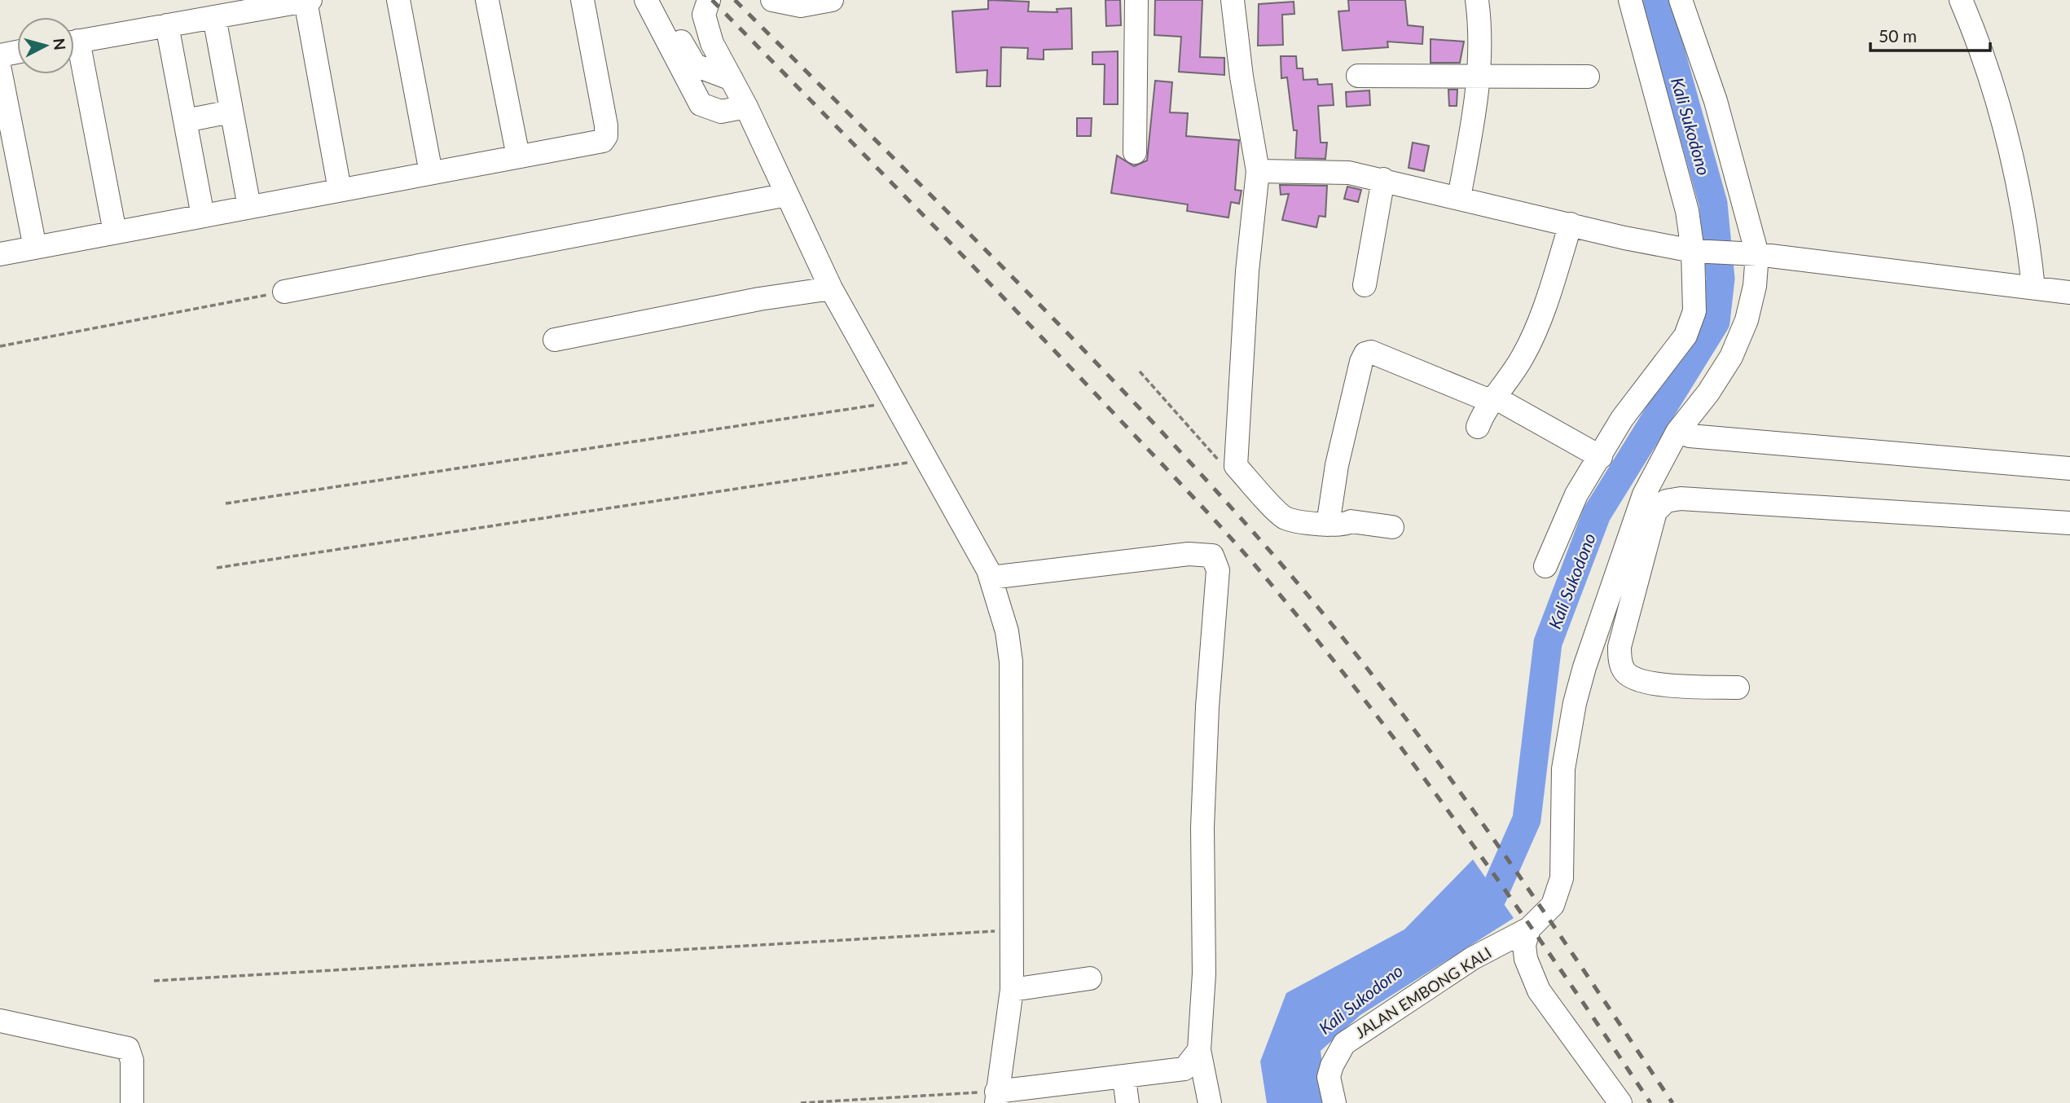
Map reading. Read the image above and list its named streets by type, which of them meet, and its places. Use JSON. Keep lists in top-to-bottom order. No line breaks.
{"streets":{"street":["JALAN EMBONG KALI"]},"water":["Kali Sukodono"],"scale_bar":"50 m","north":"right"}
